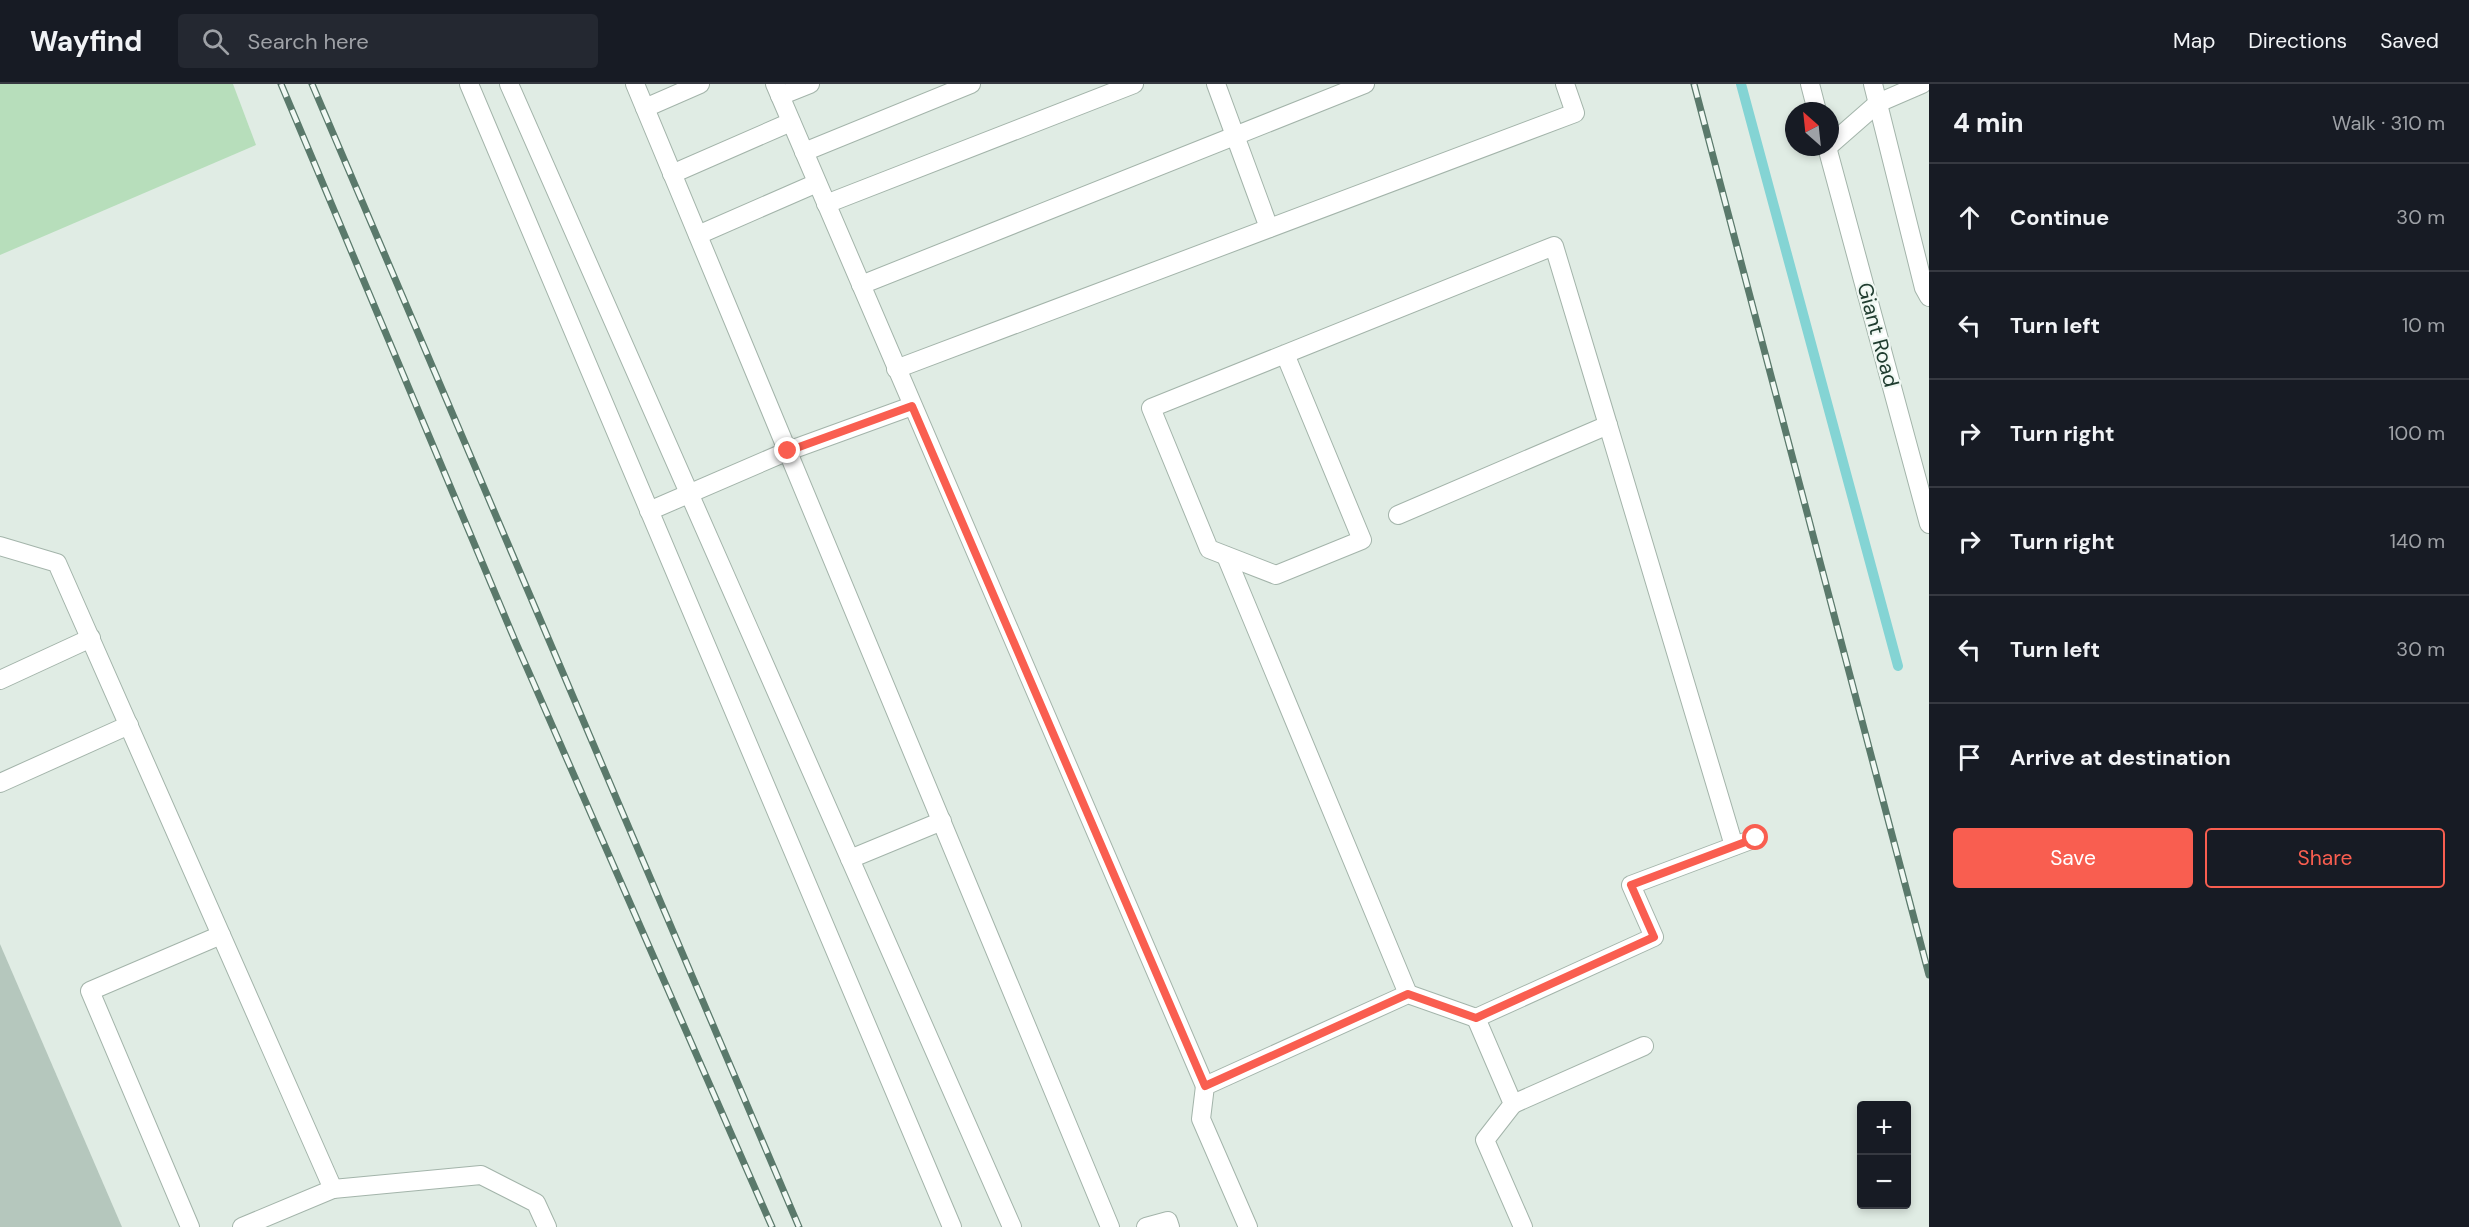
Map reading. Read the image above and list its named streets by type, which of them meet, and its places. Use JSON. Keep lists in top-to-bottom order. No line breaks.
{"streets":{"street":["Giant Road"]},"north":"top left","page":{"header":"Wayfind","search":"Search here","nav":["Map","Directions","Saved"],"heading":["4 min","Walk · 310 m"],"list":[["Continue","30 m"],["Turn left","10 m"],["Turn right","100 m"],["Turn right","140 m"],["Turn left","30 m"],"Arrive at destination"],"buttons":["Save","Share"],"map_buttons":["+","−"]}}
